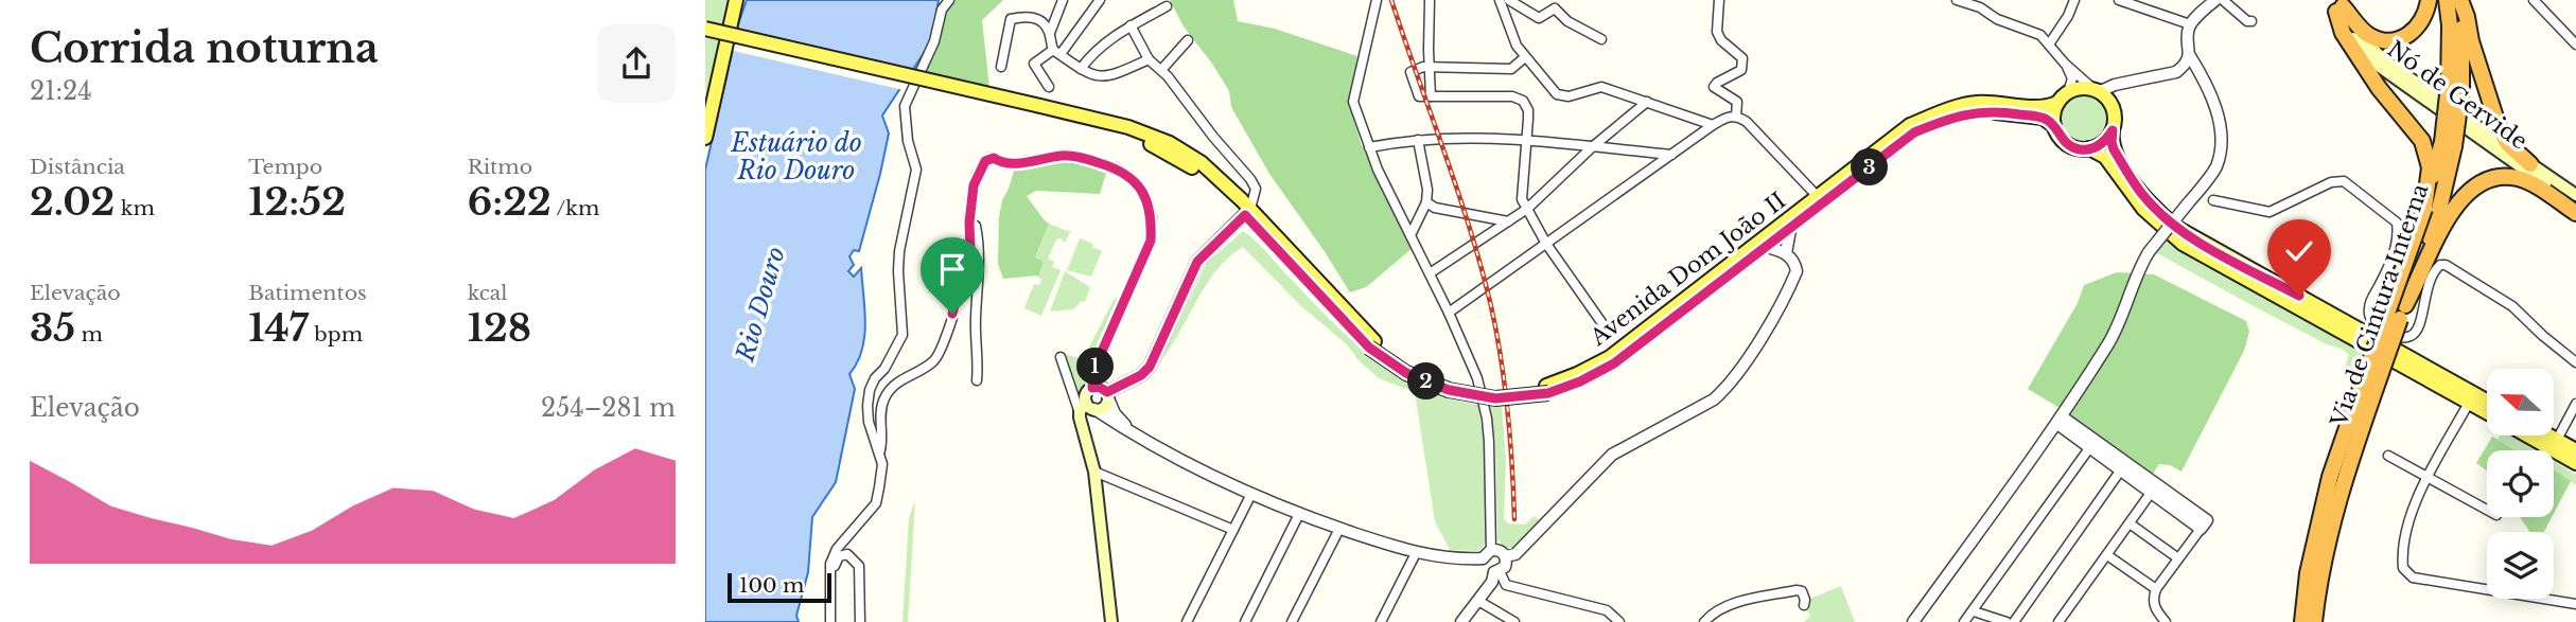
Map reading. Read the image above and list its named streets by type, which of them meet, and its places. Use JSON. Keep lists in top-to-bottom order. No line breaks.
{"streets":{"highway":["Via de Cintura Interna"],"main road":["Nó de Gervide","Avenida Dom João II"]},"water":["Estuário do Rio Douro","Rio Douro"],"scale_bar":"100 m","north":"left","page":{"heading":["Corrida noturna","21:24"],"stats":[["Distância","2.02 km"],["Tempo","12:52"],["Ritmo","6:22 /km"],["Elevação","35 m"],["Batimentos","147 bpm"],["kcal","128"]],"pins":["3","1","2"],"chart":["Elevação","254–281 m"],"scale":"100 m"}}
